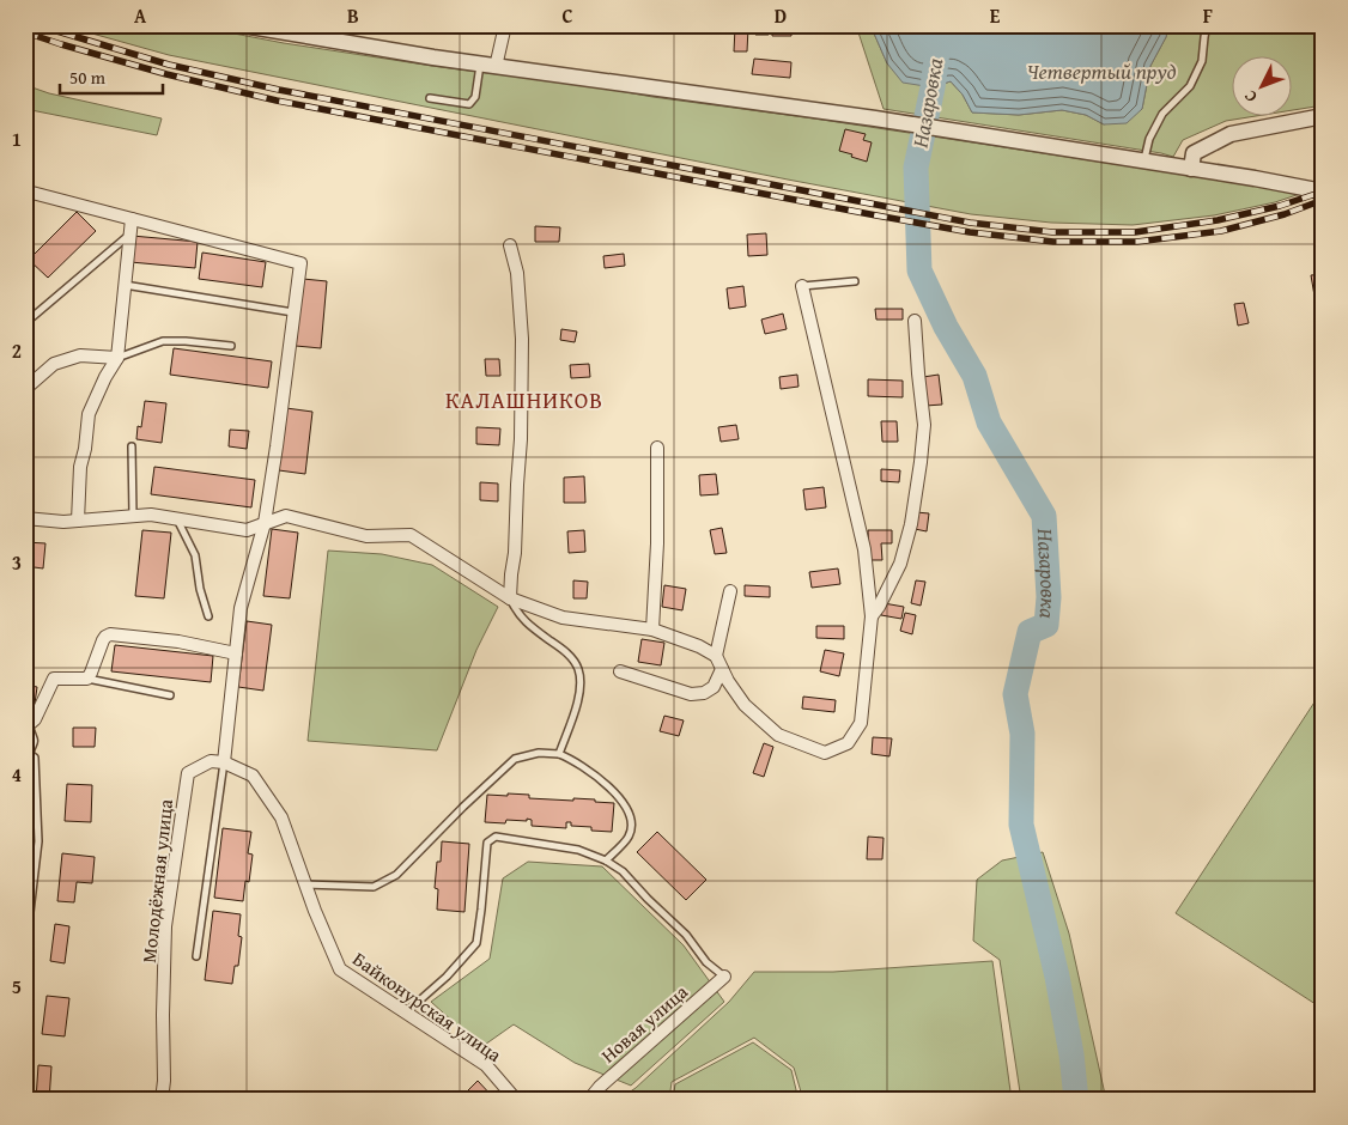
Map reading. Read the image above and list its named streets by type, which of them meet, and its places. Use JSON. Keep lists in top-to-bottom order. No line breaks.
{"streets":{"street":["Молодёжная улица","Байконурская улица","Новая улица"]},"crossings":[["Молодёжная улица","Байконурская улица"]],"districts":["КАЛАШНИКОВ"],"water":["Четвертый пруд","Назаровка"],"scale_bar":"50 m","north":"bottom left","grid":{"columns":["A","B","C","D","E","F"],"rows":["1","2","3","4","5"]}}
